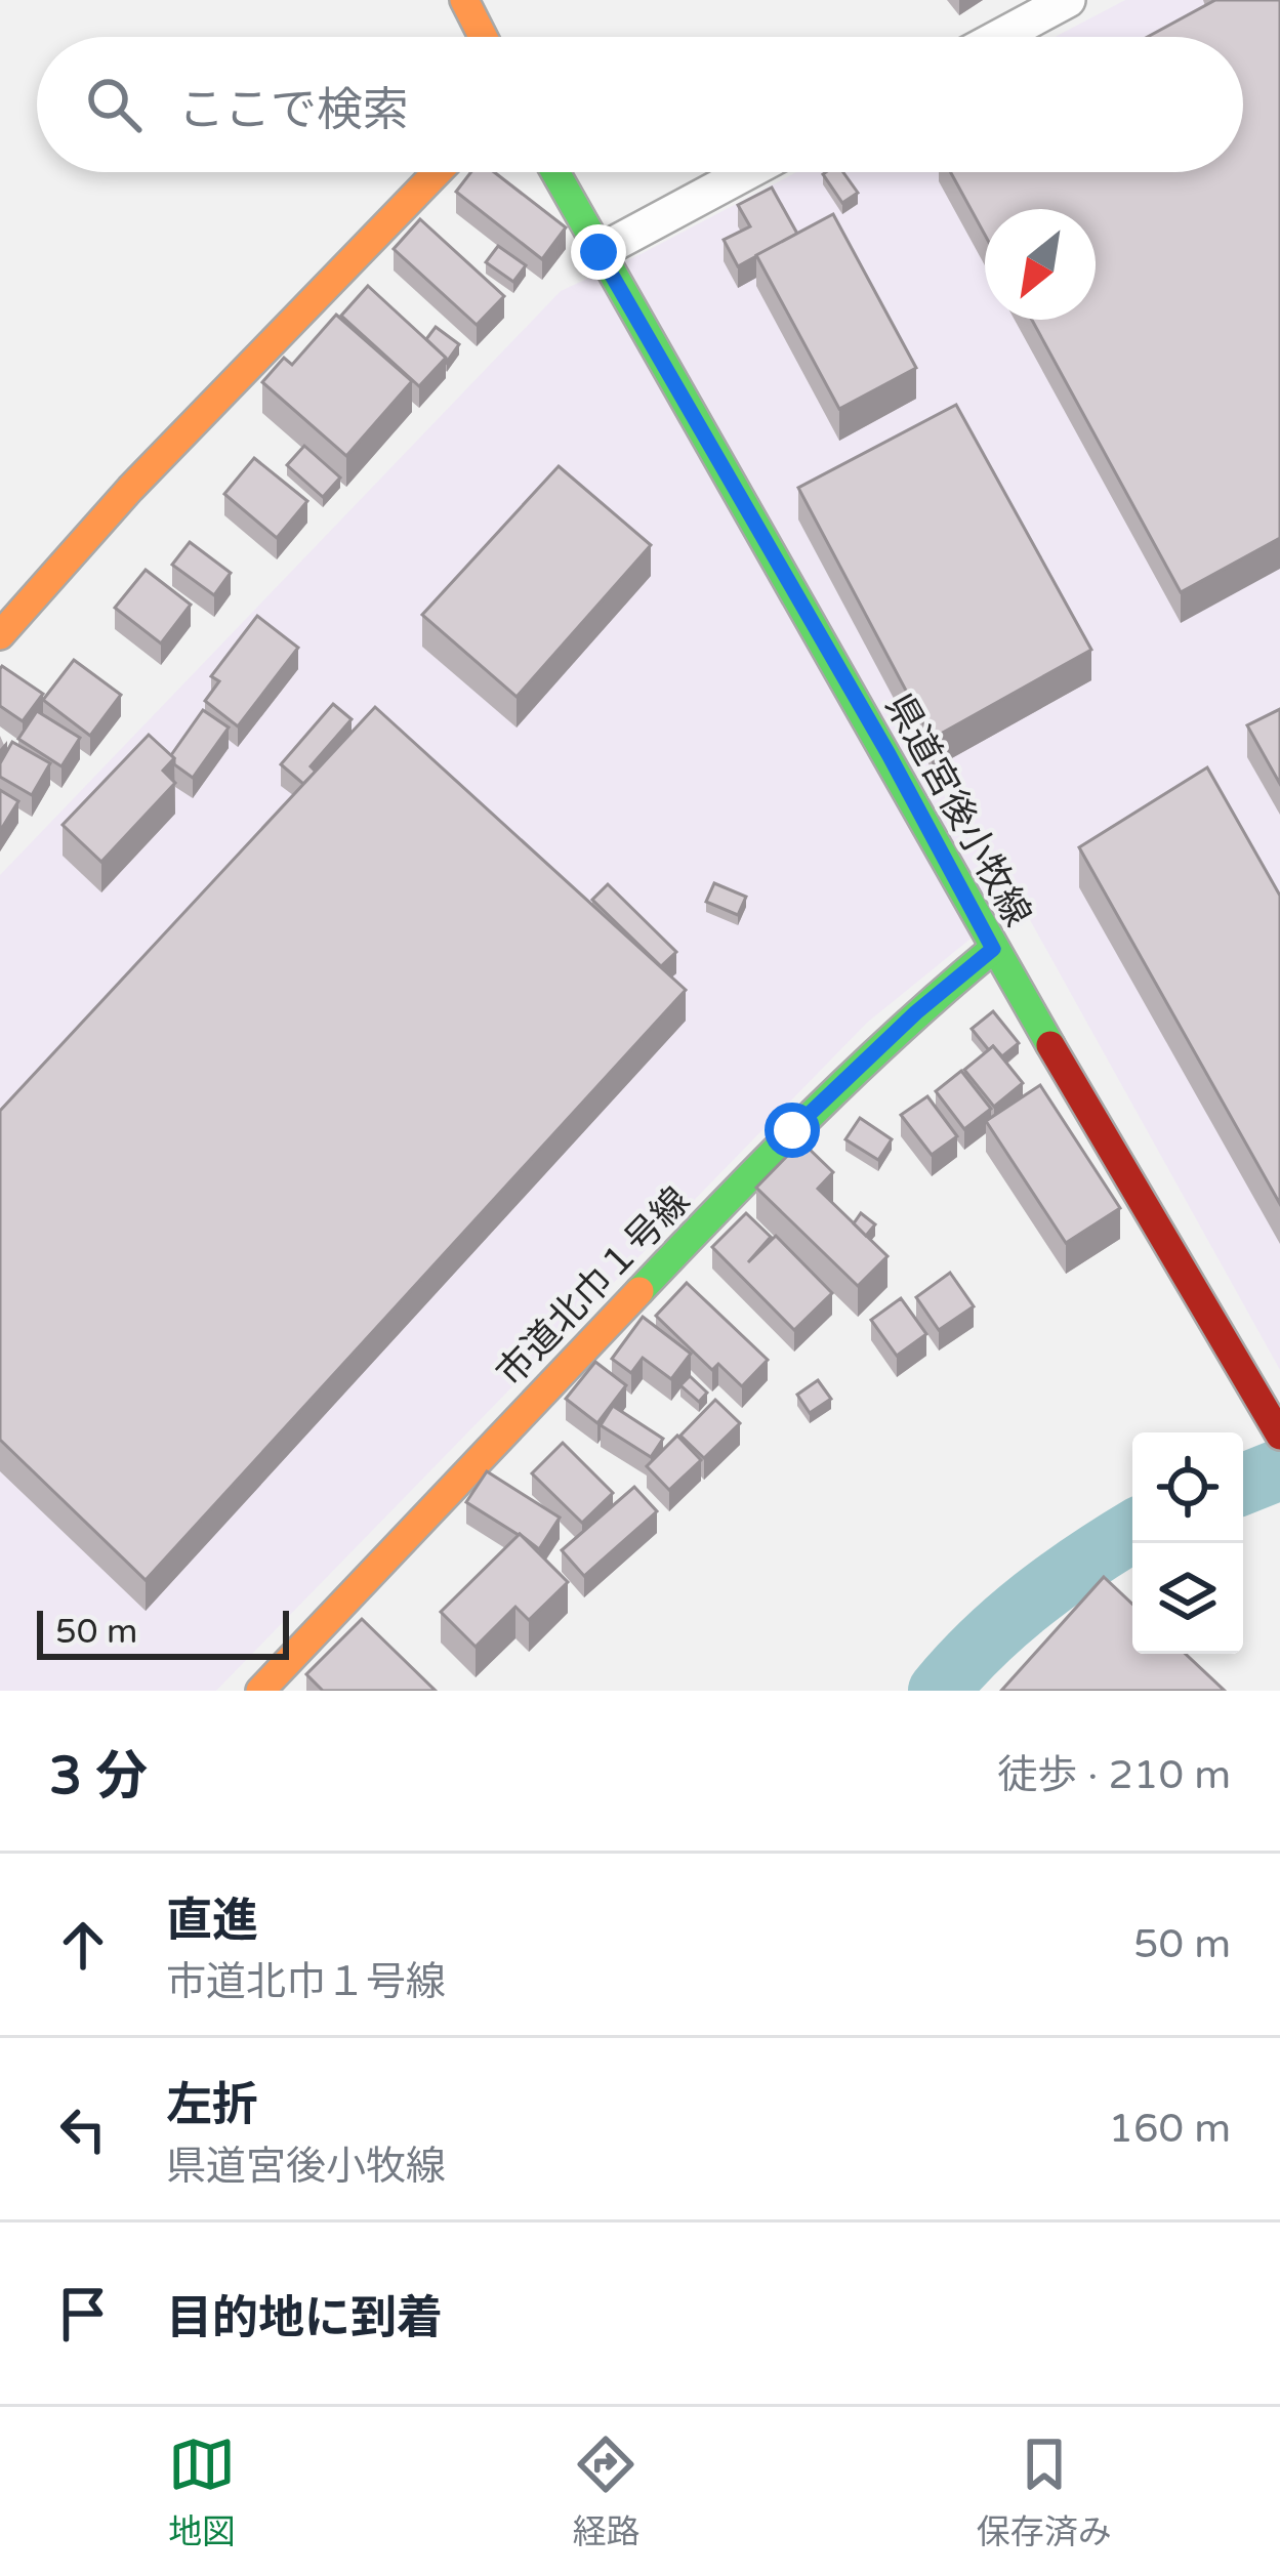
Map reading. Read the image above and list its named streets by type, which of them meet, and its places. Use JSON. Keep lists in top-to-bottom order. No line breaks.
{"streets":{"street":["県道宮後小牧線","市道北巾１号線"]},"crossings":[["県道宮後小牧線","市道北巾１号線"]],"scale_bar":"50 m","north":"bottom left","page":{"search":"ここで検索","scale":"50 m","heading":["3 分","徒歩 · 210 m"],"list":[["直進","市道北巾１号線","50 m"],["左折","県道宮後小牧線","160 m"],"目的地に到着"],"nav":["地図","経路","保存済み"]}}
